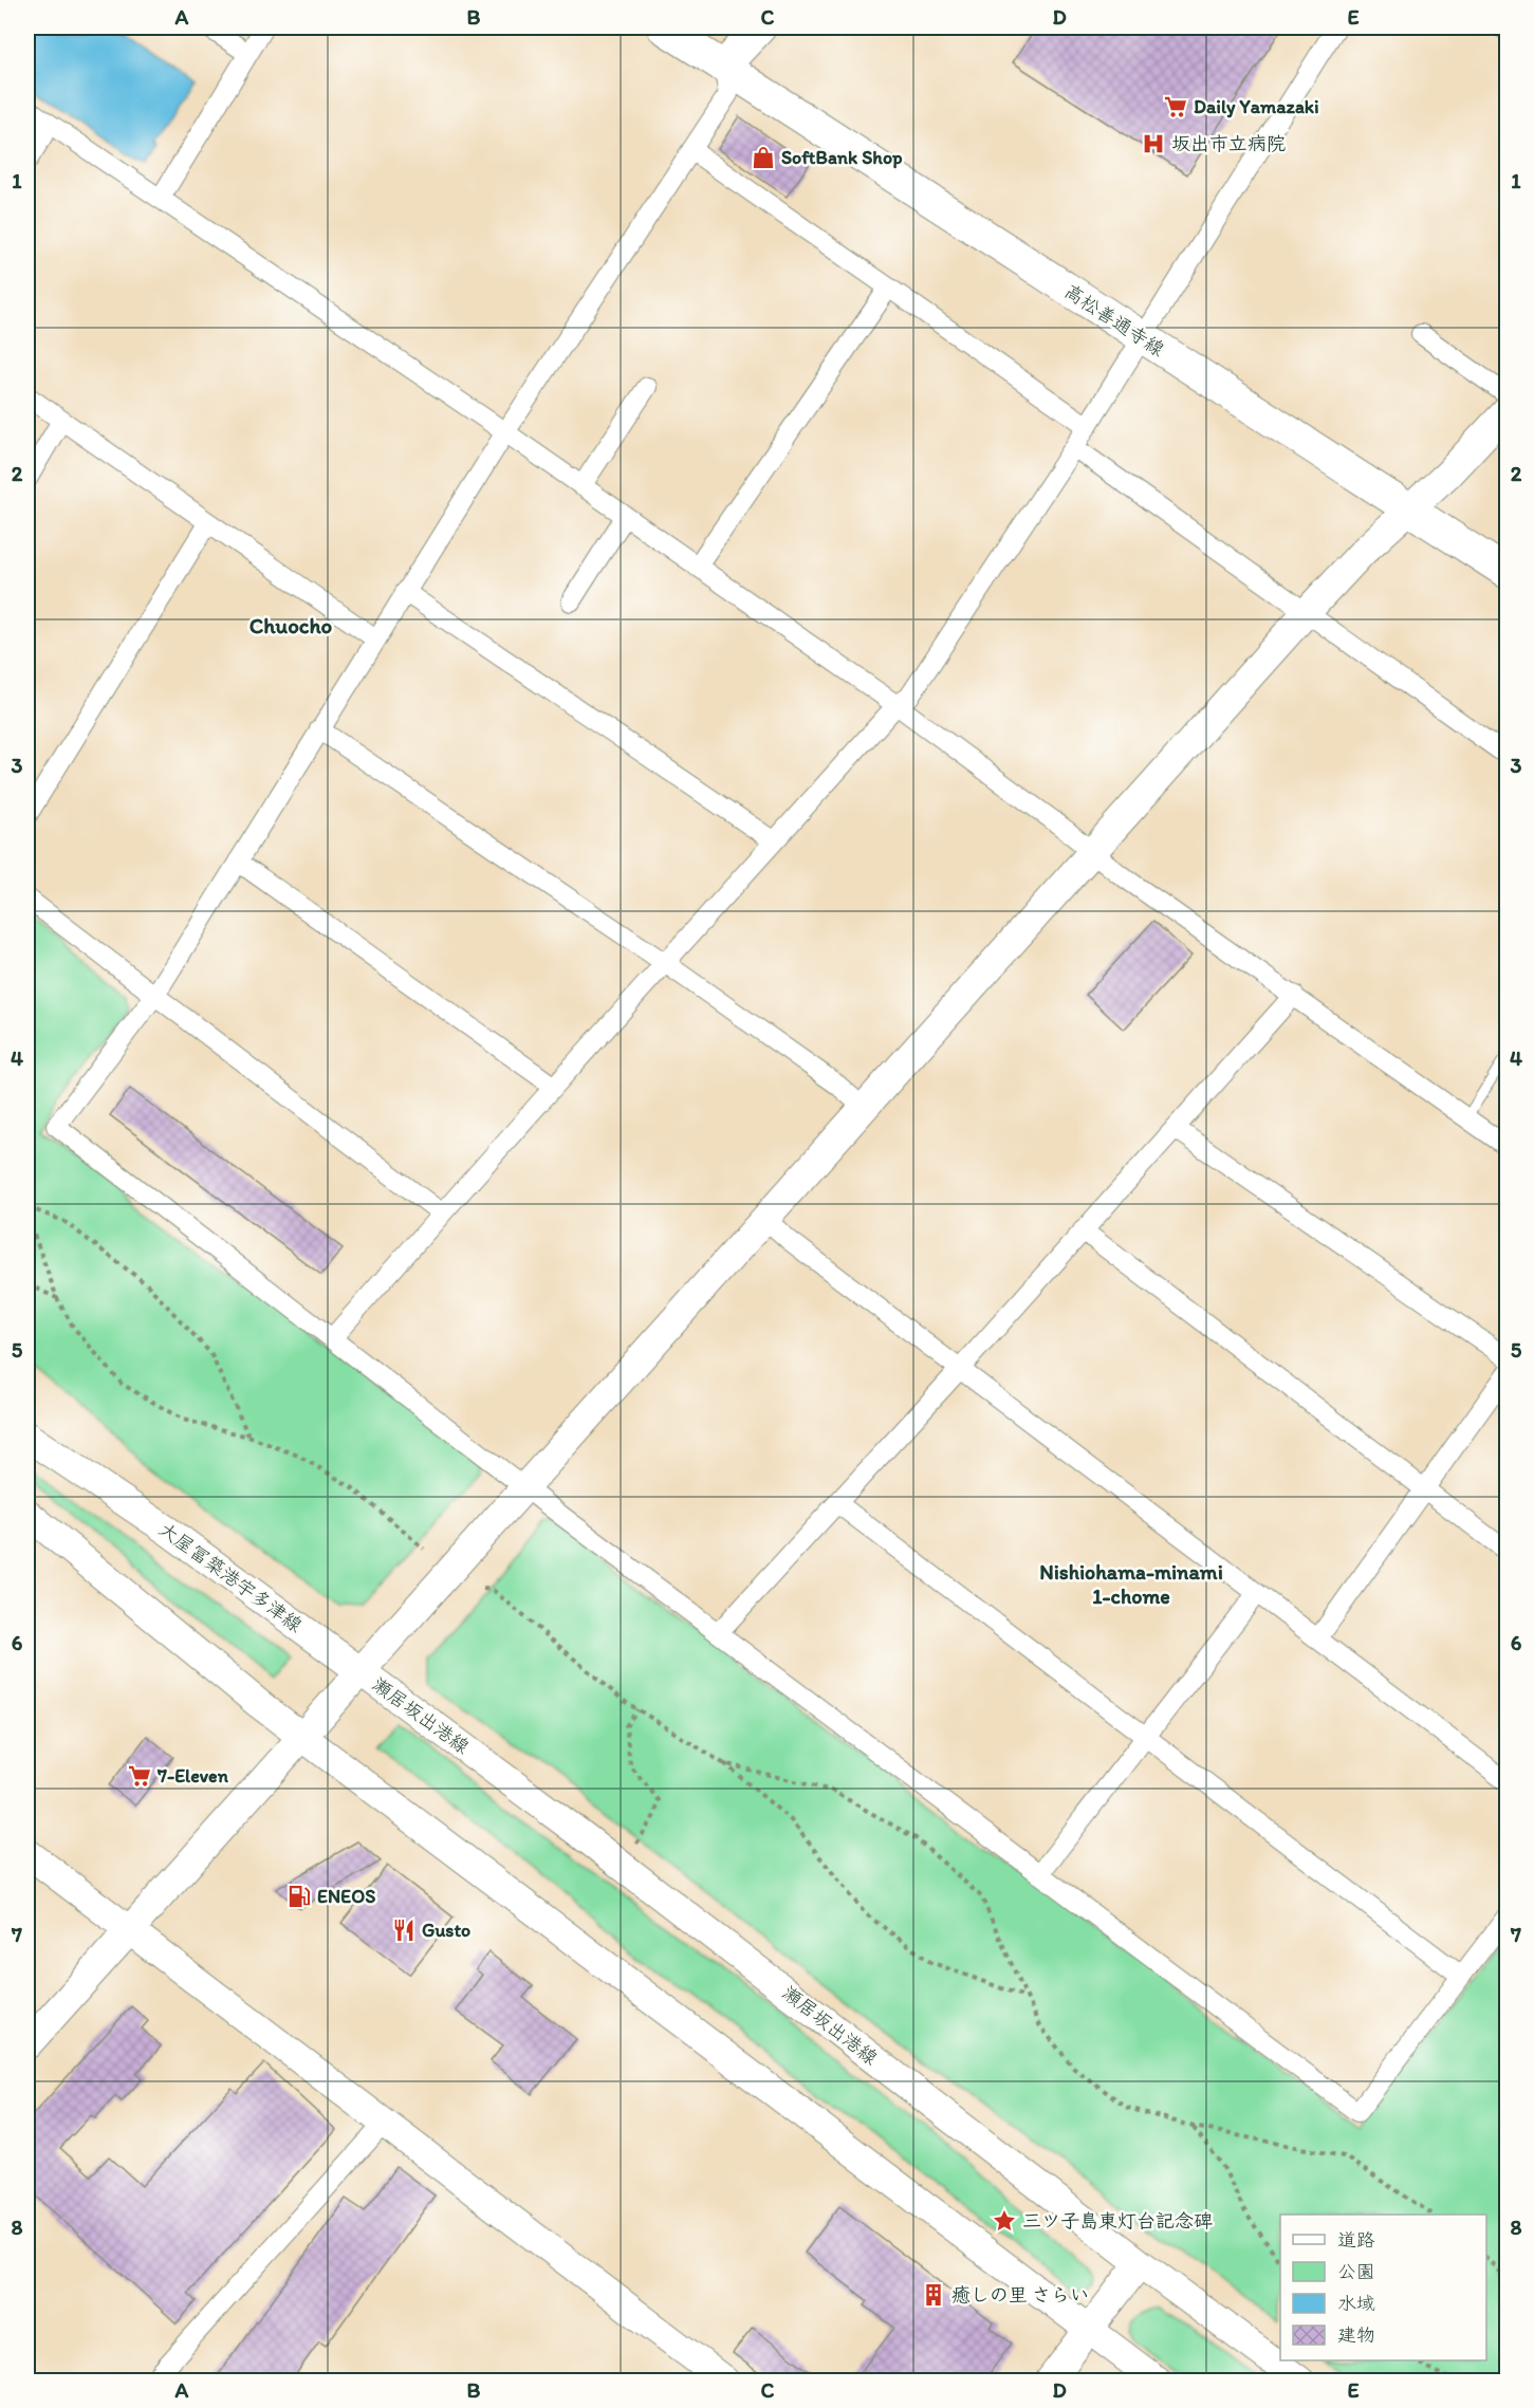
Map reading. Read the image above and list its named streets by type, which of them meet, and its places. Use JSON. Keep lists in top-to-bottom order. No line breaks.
{"streets":{"main road":["高松善通寺線","大屋冨築港宇多津線","瀬居坂出港線"]},"crossings":[["大屋冨築港宇多津線","瀬居坂出港線"]],"districts":["Chuocho","Nishiohama-minami 1-chome"],"places":{"supermarket":["Daily Yamazaki","7-Eleven"],"hospital":["坂出市立病院"],"shop":["SoftBank Shop"],"fuel station":["ENEOS"],"restaurant":["Gusto"],"place":["三ツ子島東灯台記念碑"],"building":["癒しの里 さらい"]},"legend":["道路","公園","水域","建物"],"grid":{"columns":["A","B","C","D","E"],"rows":["1","2","3","4","5","6","7","8"]}}
